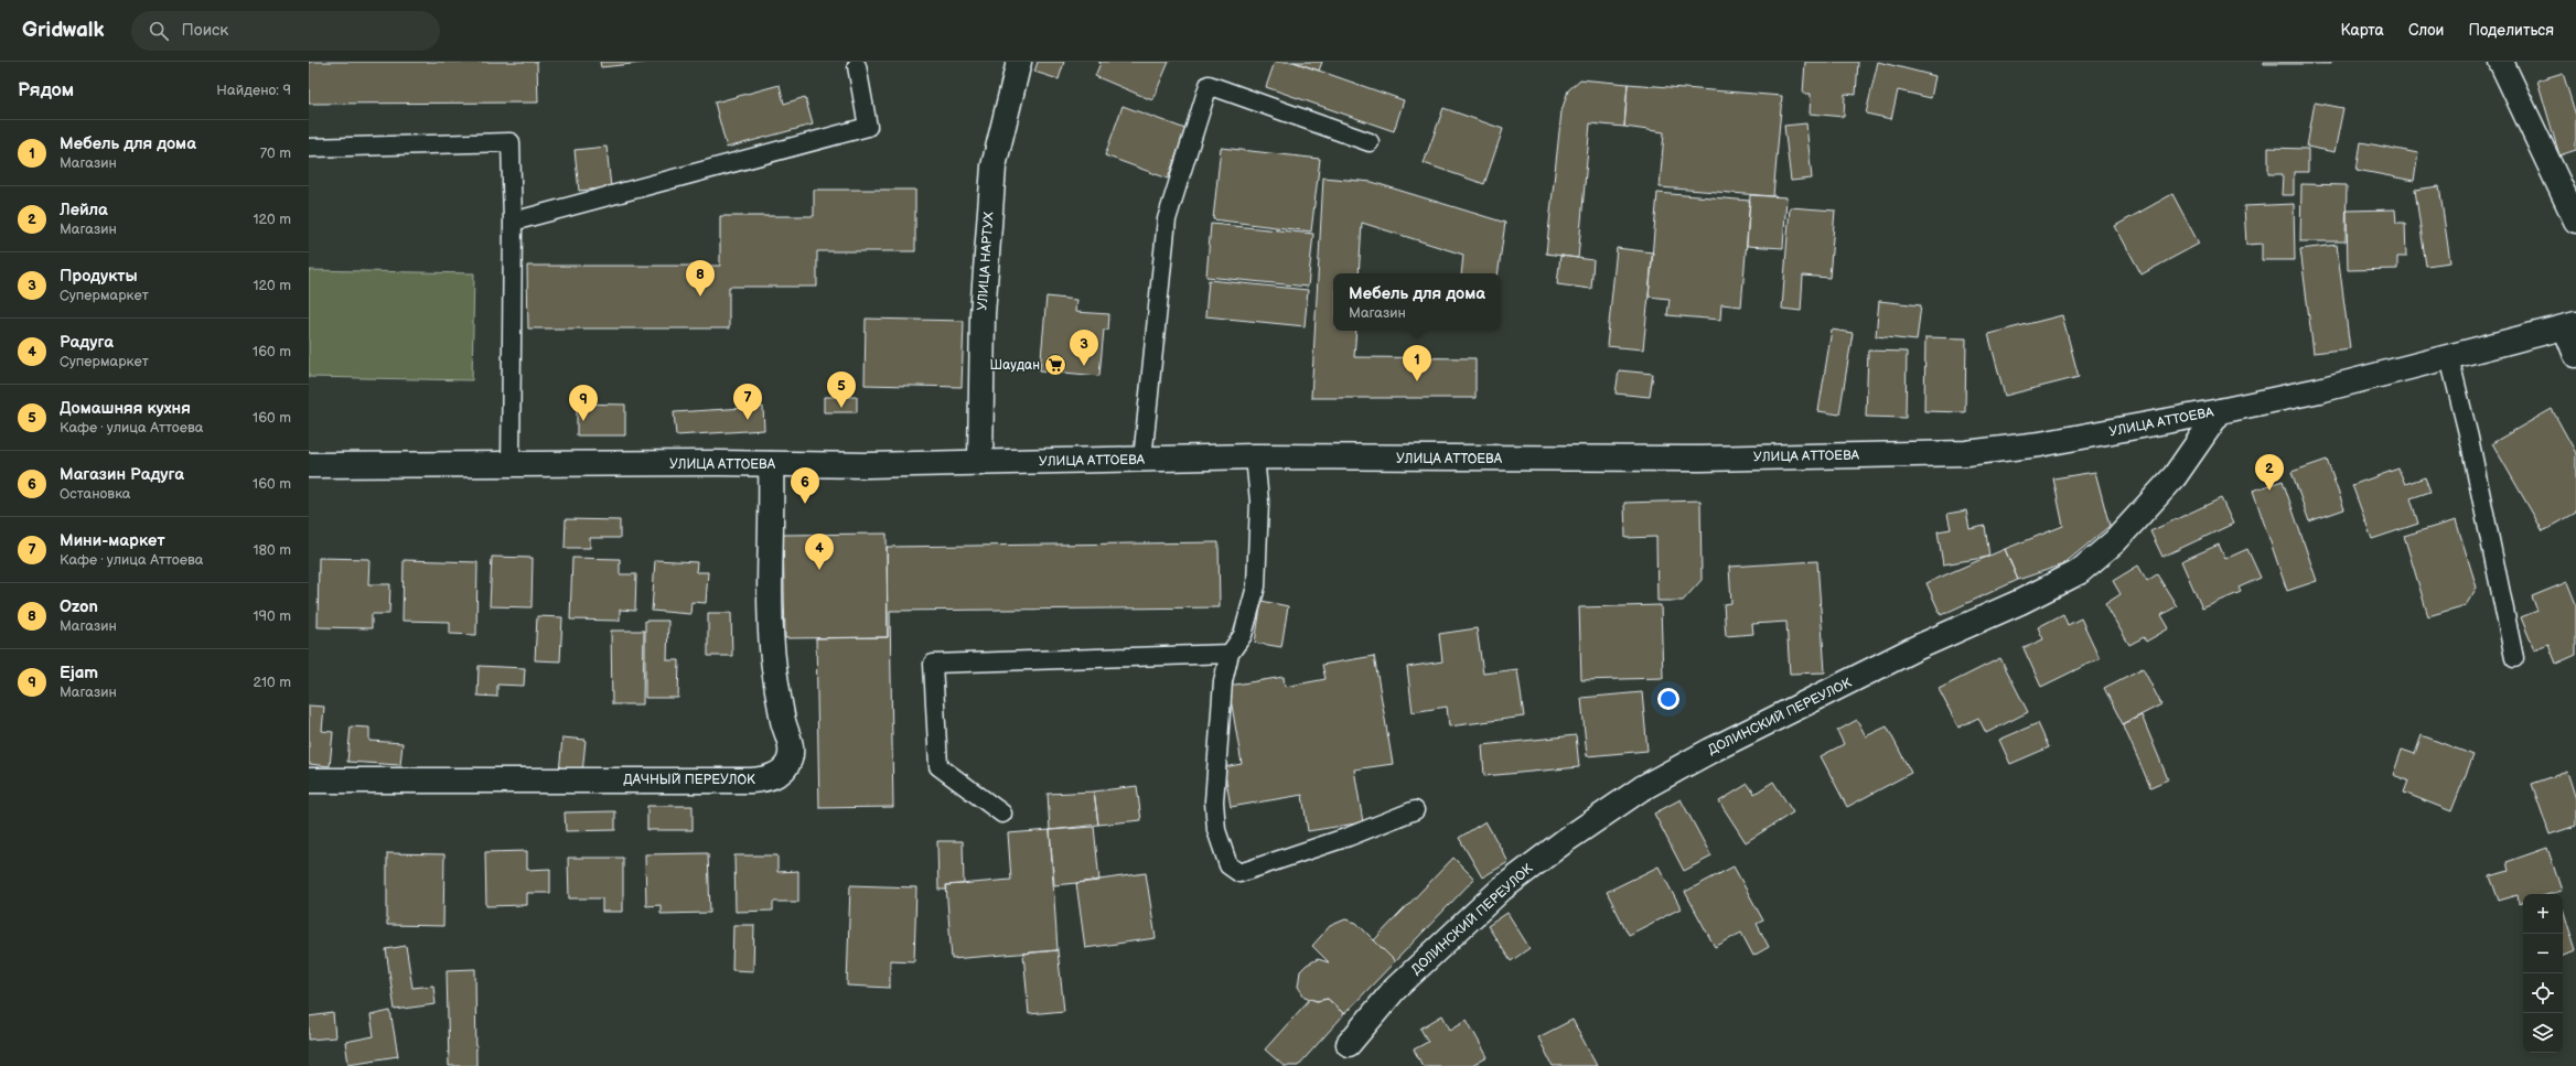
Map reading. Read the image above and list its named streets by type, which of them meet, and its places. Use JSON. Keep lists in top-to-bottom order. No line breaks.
{"streets":{"street":["УЛИЦА НАРТУХ","УЛИЦА АТТОЕВА","ДОЛИНСКИЙ ПЕРЕУЛОК","ДАЧНЫЙ ПЕРЕУЛОК"]},"crossings":[["УЛИЦА НАРТУХ","УЛИЦА АТТОЕВА"],["УЛИЦА АТТОЕВА","ДОЛИНСКИЙ ПЕРЕУЛОК"],["УЛИЦА АТТОЕВА","ДАЧНЫЙ ПЕРЕУЛОК"]],"places":{"supermarket":["Шаудан"]},"page":{"header":"Gridwalk","search":"Поиск","nav":["Карта","Слои","Поделиться"],"heading":["Рядом","Найдено: 9"],"list":[{"mark":"1","name":"Мебель для дома","note":"Магазин","value":"70 m"},{"mark":"2","name":"Лейла","note":"Магазин","value":"120 m"},{"mark":"3","name":"Продукты","note":"Супермаркет","value":"120 m"},{"mark":"4","name":"Радуга","note":"Супермаркет","value":"160 m"},{"mark":"5","name":"Домашняя кухня","note":"Кафе · улица Аттоева","value":"160 m"},{"mark":"6","name":"Магазин Радуга","note":"Остановка","value":"160 m"},{"mark":"7","name":"Мини-маркет","note":"Кафе · улица Аттоева","value":"180 m"},{"mark":"8","name":"Ozon","note":"Магазин","value":"190 m"},{"mark":"9","name":"Ejam","note":"Магазин","value":"210 m"}],"pins":["8","3","1","5","7","9","2","6","4"],"popup":["Мебель для дома","Магазин"],"map_buttons":["+","−"]}}
